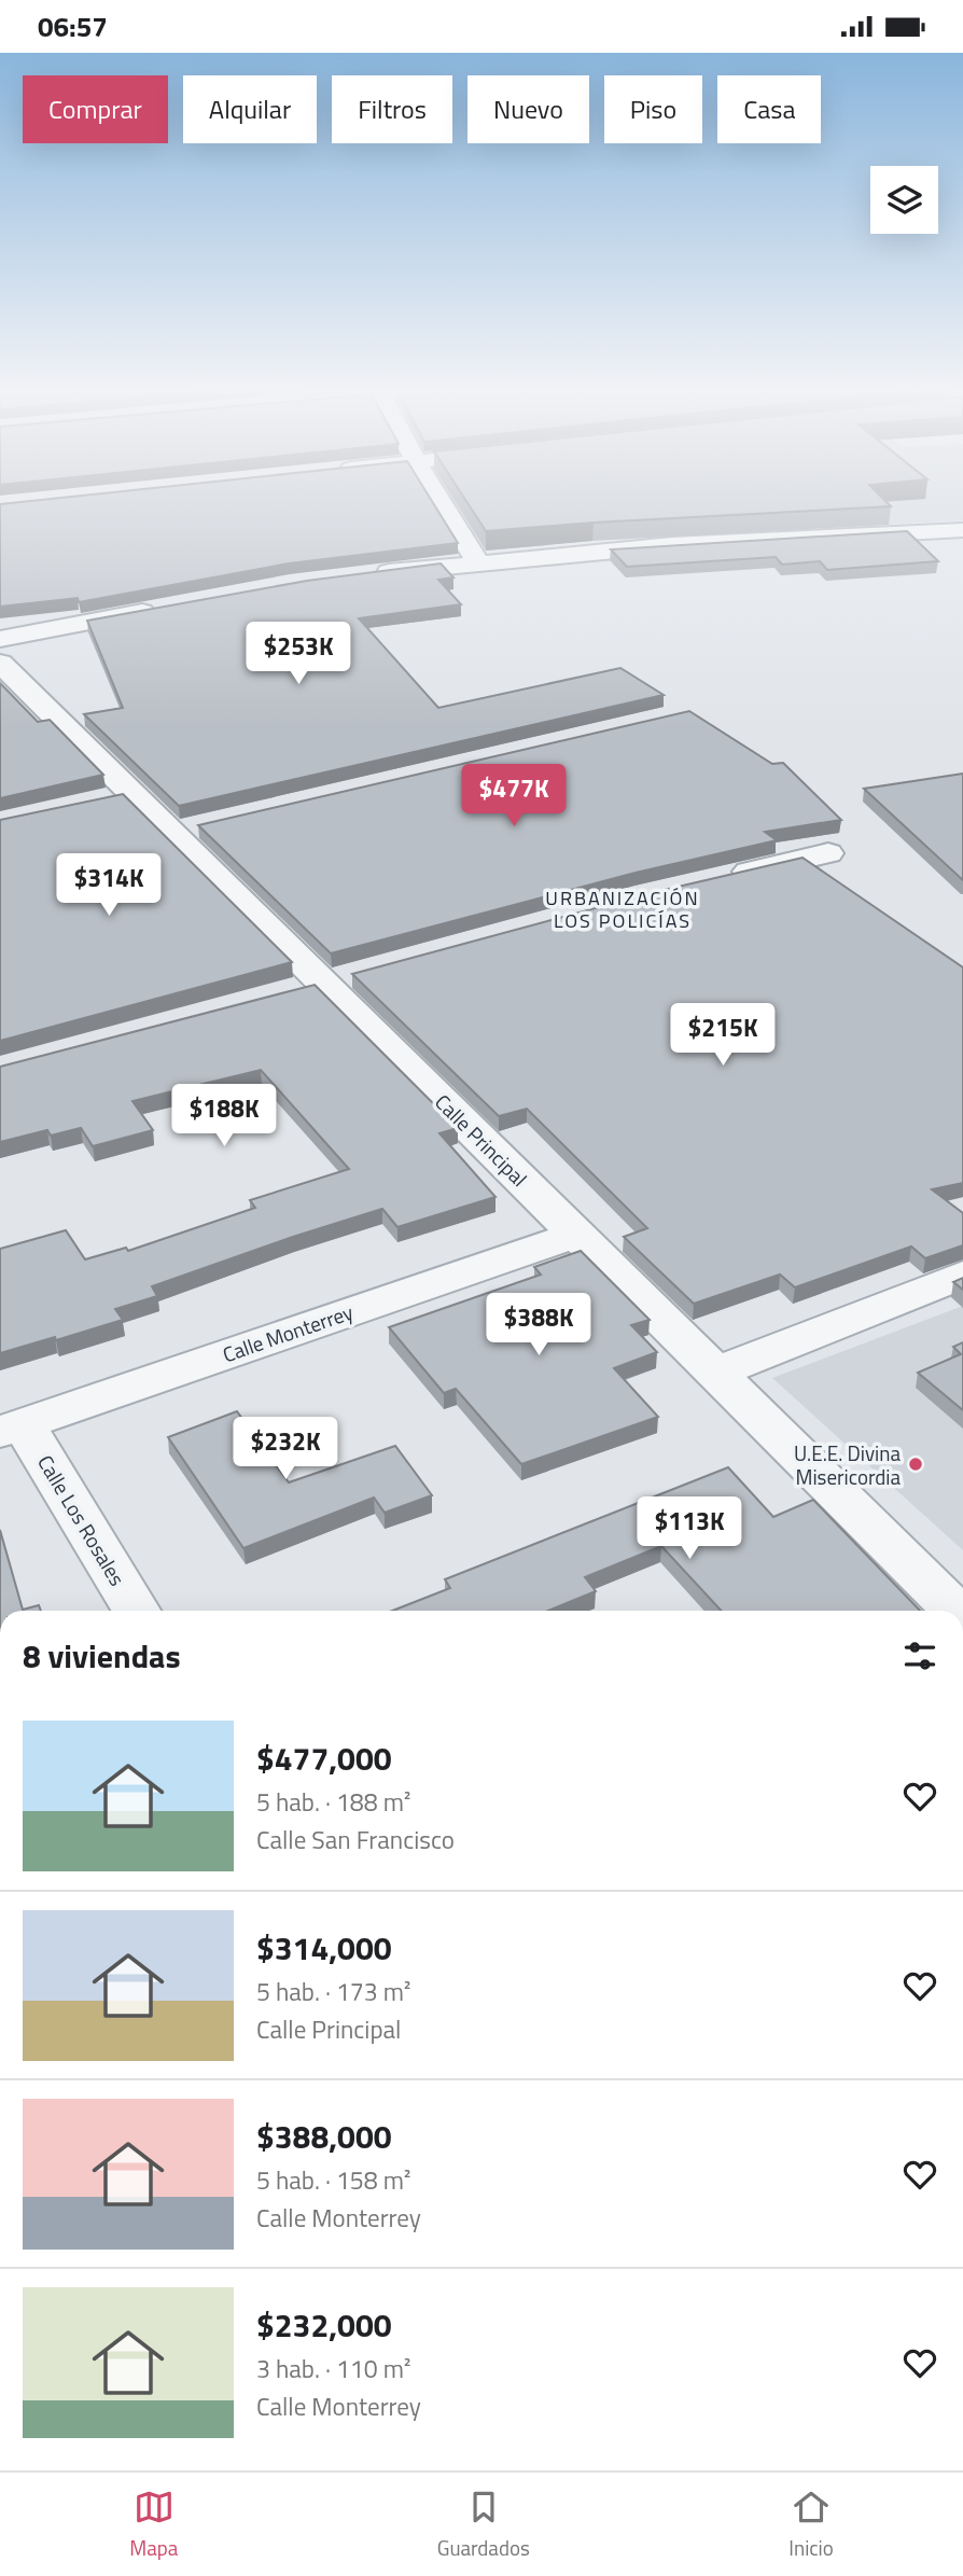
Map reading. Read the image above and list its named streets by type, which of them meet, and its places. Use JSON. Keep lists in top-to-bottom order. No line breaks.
{"streets":{"street":["Calle Principal","Calle Monterrey","Calle Los Rosales"]},"crossings":[["Calle Principal","Calle Monterrey"],["Calle Monterrey","Calle Los Rosales"]],"districts":["URBANIZACIÓN LOS POLICÍAS"],"places":["U.E.E. Divina Misericordia"],"page":{"status":"06:57","chip":["Comprar","Alquilar","Filtros","Nuevo","Piso","Casa"],"price":["$253K","$477K","$314K","$215K","$188K","$388K","$232K","$113K"],"heading":"8 viviendas","list":[{"name":"$477,000","note":"5 hab. · 188 m² · Calle San Francisco"},{"name":"$314,000","note":"5 hab. · 173 m² · Calle Principal"},{"name":"$388,000","note":"5 hab. · 158 m² · Calle Monterrey"},{"name":"$232,000","note":"3 hab. · 110 m² · Calle Monterrey"}],"tabs":["Mapa","Guardados","Inicio"]}}
